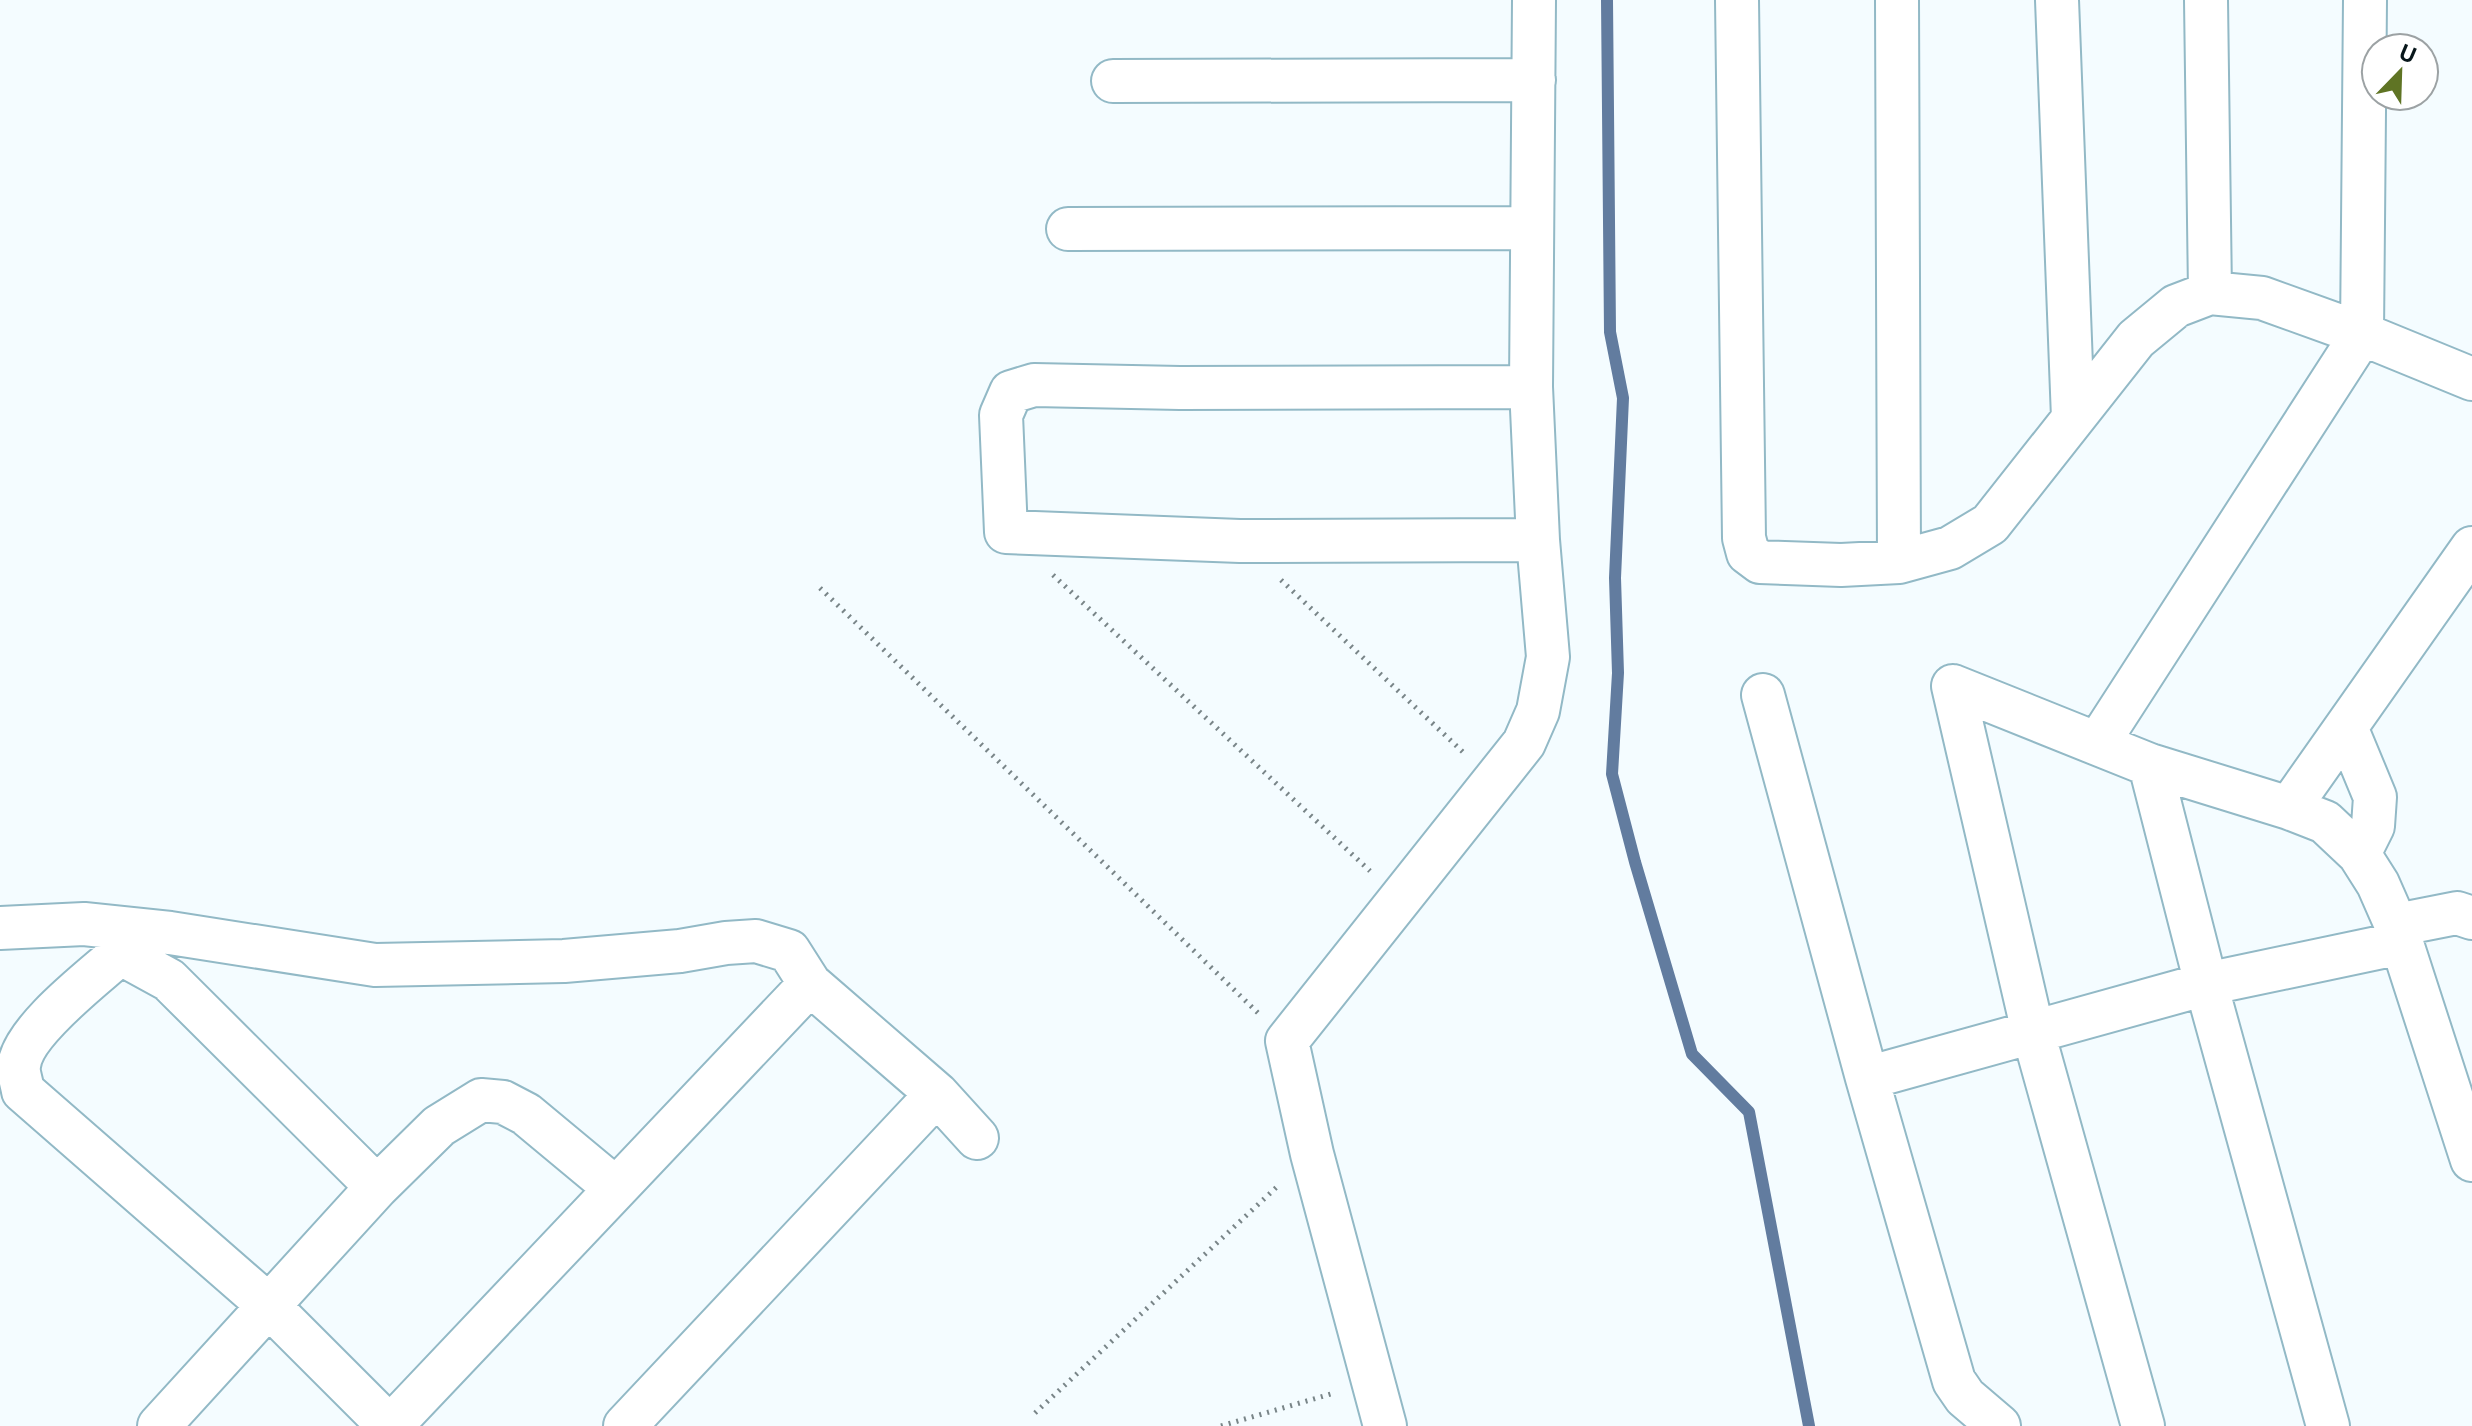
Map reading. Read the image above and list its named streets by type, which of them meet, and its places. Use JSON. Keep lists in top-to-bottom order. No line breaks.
{"north":"top right"}
